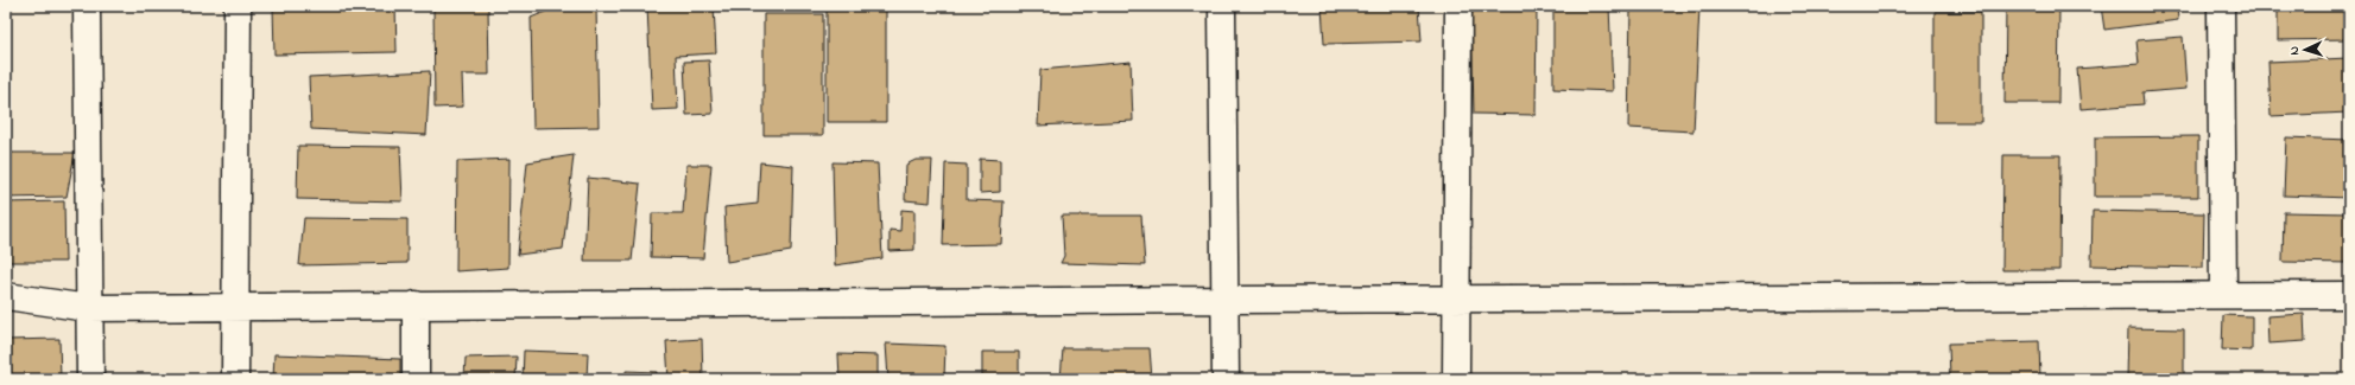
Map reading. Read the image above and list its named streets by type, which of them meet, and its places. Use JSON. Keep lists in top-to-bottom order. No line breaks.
{"north":"left"}
